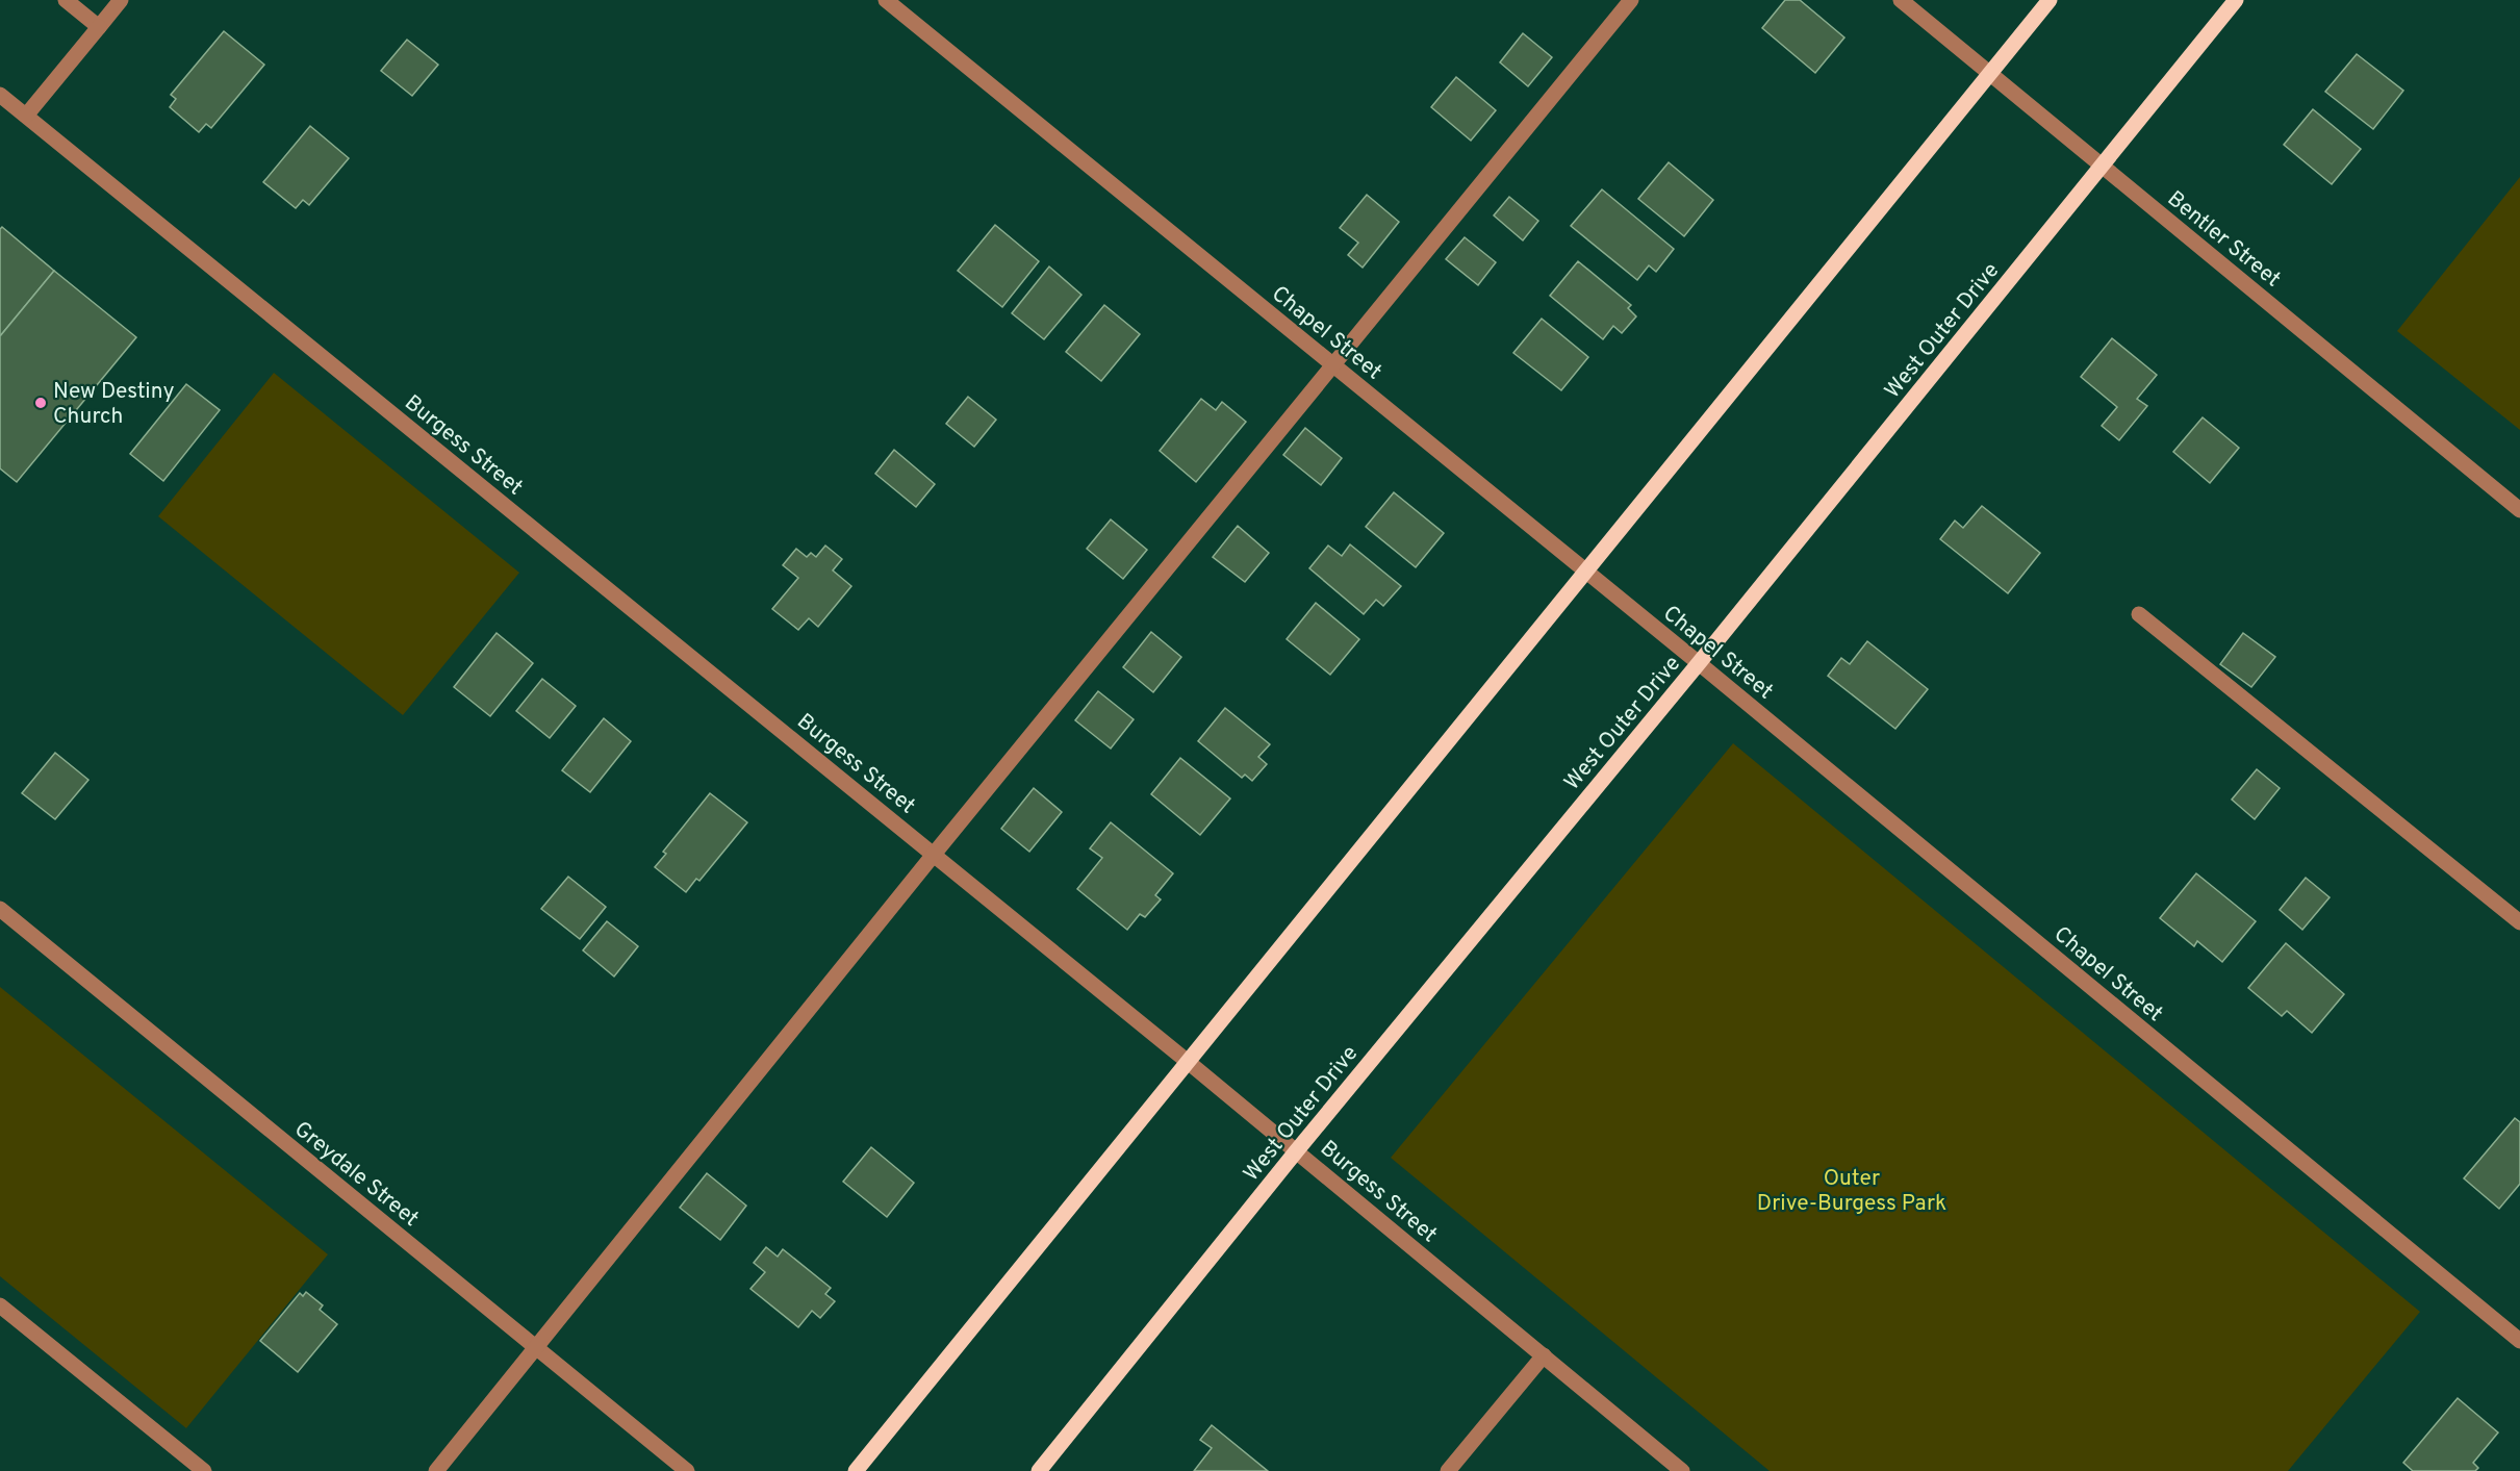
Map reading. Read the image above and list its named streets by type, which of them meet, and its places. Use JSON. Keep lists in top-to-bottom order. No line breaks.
{"streets":{"main road":["West Outer Drive"],"street":["Bentler Street","Chapel Street","Burgess Street","Greydale Street"]},"crossings":[["Bentler Street","West Outer Drive"],["West Outer Drive","Chapel Street"],["West Outer Drive","Burgess Street"]],"parks":["Outer Drive-Burgess Park"],"places":["New Destiny Church"]}
